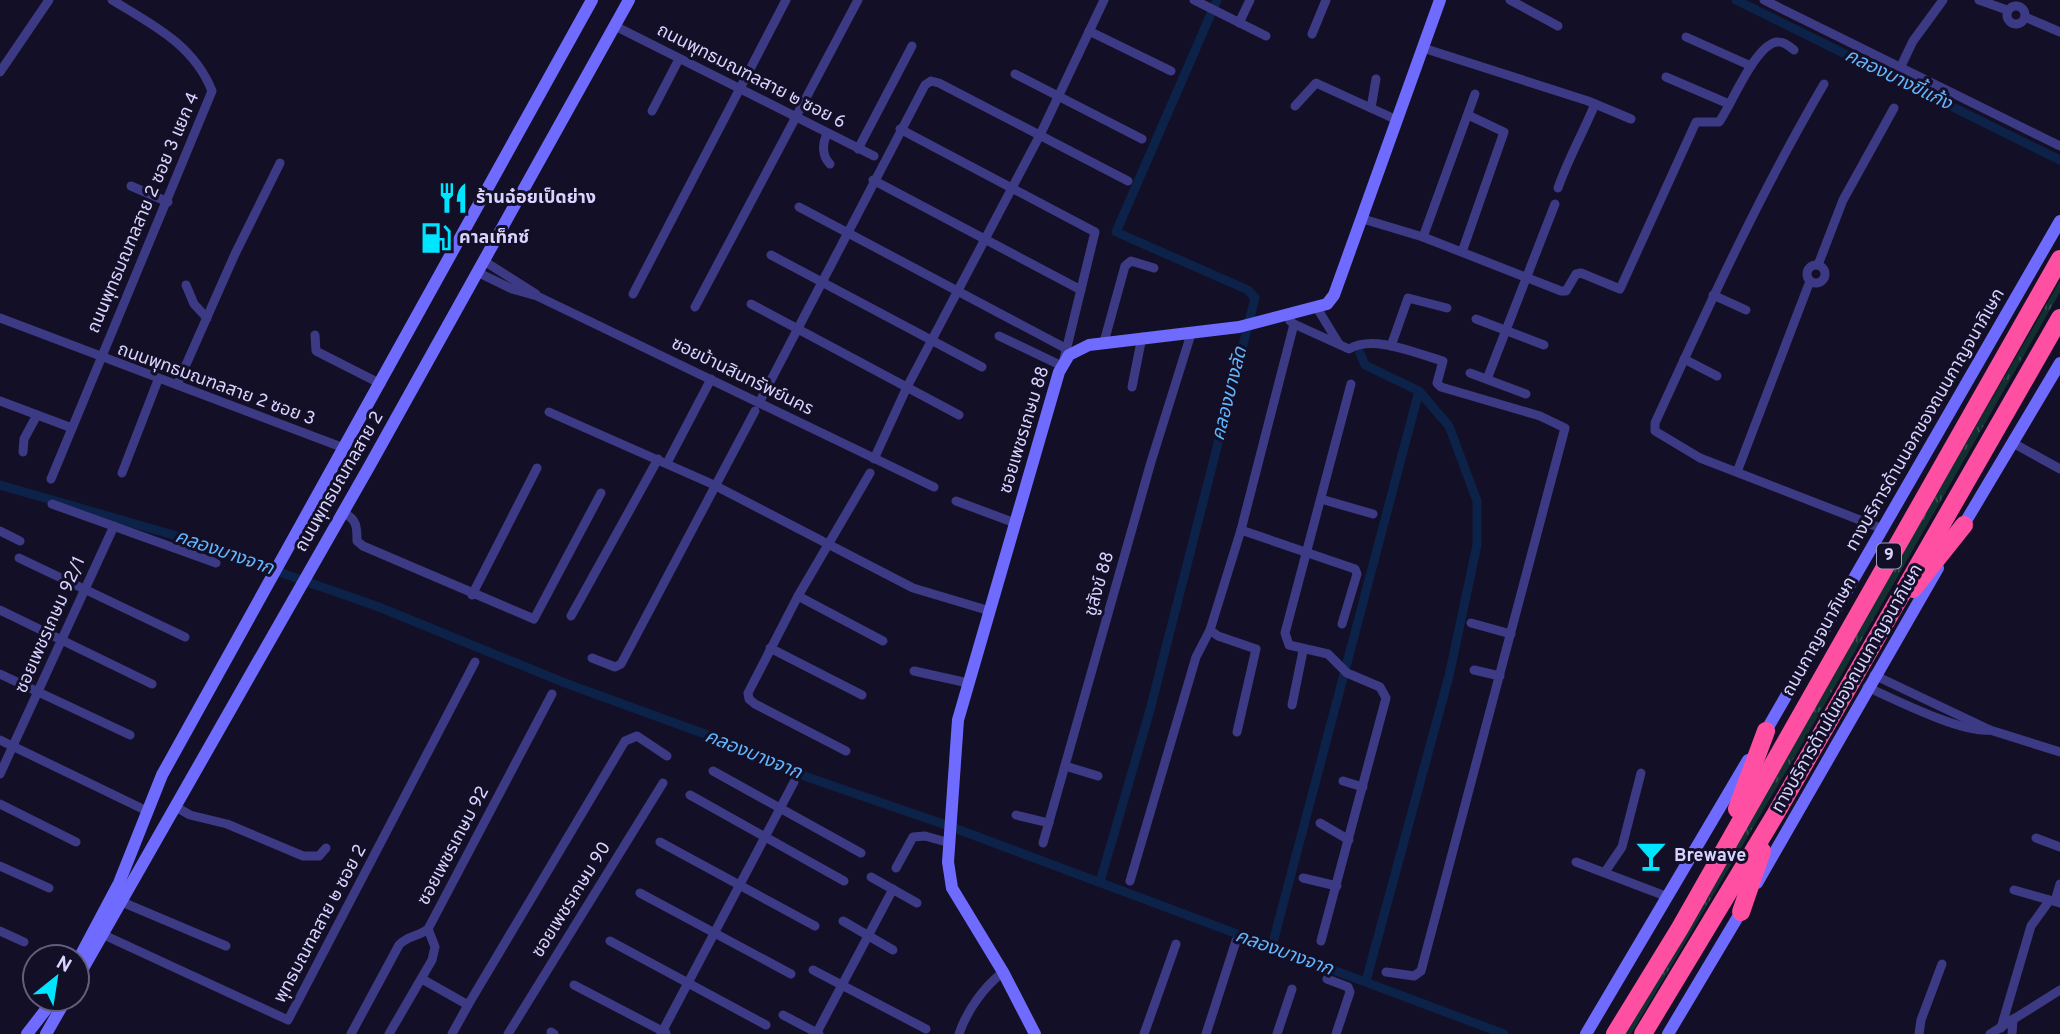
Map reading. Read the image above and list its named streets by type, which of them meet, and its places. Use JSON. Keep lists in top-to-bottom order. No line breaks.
{"streets":{"highway":["9","ถนนกาญจนาภิเษก"],"main road":["ทางบริการด้านนอกของถนนกาญจนาภิเษก","ซอยเพชรเกษม 88","ถนนพุทธมณฑลสาย 2","ทางบริการด้านในของถนนกาญจนาภิเษก"],"street":["ถนนพุทธมณฑลสาย ๒ ซอย 6","ถนนพุทธมณฑลสาย 2 ซอย 3 แยก 4","ซอยบ้านสินทรัพย์นคร","ถนนพุทธมณฑลสาย 2 ซอย 3","ชูสังข์ 88","ซอยเพชรเกษม 92/1","ซอยเพชรเกษม 92","ซอยเพชรเกษม 90","พุทธมณฑลสาย ๒ ซอย 2"]},"crossings":[["ถนนพุทธมณฑลสาย ๒ ซอย 6","ถนนพุทธมณฑลสาย 2"],["ถนนพุทธมณฑลสาย 2 ซอย 3 แยก 4","ถนนพุทธมณฑลสาย 2 ซอย 3"],["ซอยบ้านสินทรัพย์นคร","ถนนพุทธมณฑลสาย 2"],["ถนนพุทธมณฑลสาย 2 ซอย 3","ถนนพุทธมณฑลสาย 2"],["ซอยเพชรเกษม 88","ชูสังข์ 88"],["ถนนพุทธมณฑลสาย 2","พุทธมณฑลสาย ๒ ซอย 2"]],"water":["คลองบางขี้แก้ง","คลองบางลัด","คลองบางจาก"],"places":{"restaurant":["ร้านฉ๋อยเป็ดย่าง"],"fuel station":["คาลเท็กซ์"],"bar":["Brewave"]},"north":"top right"}
